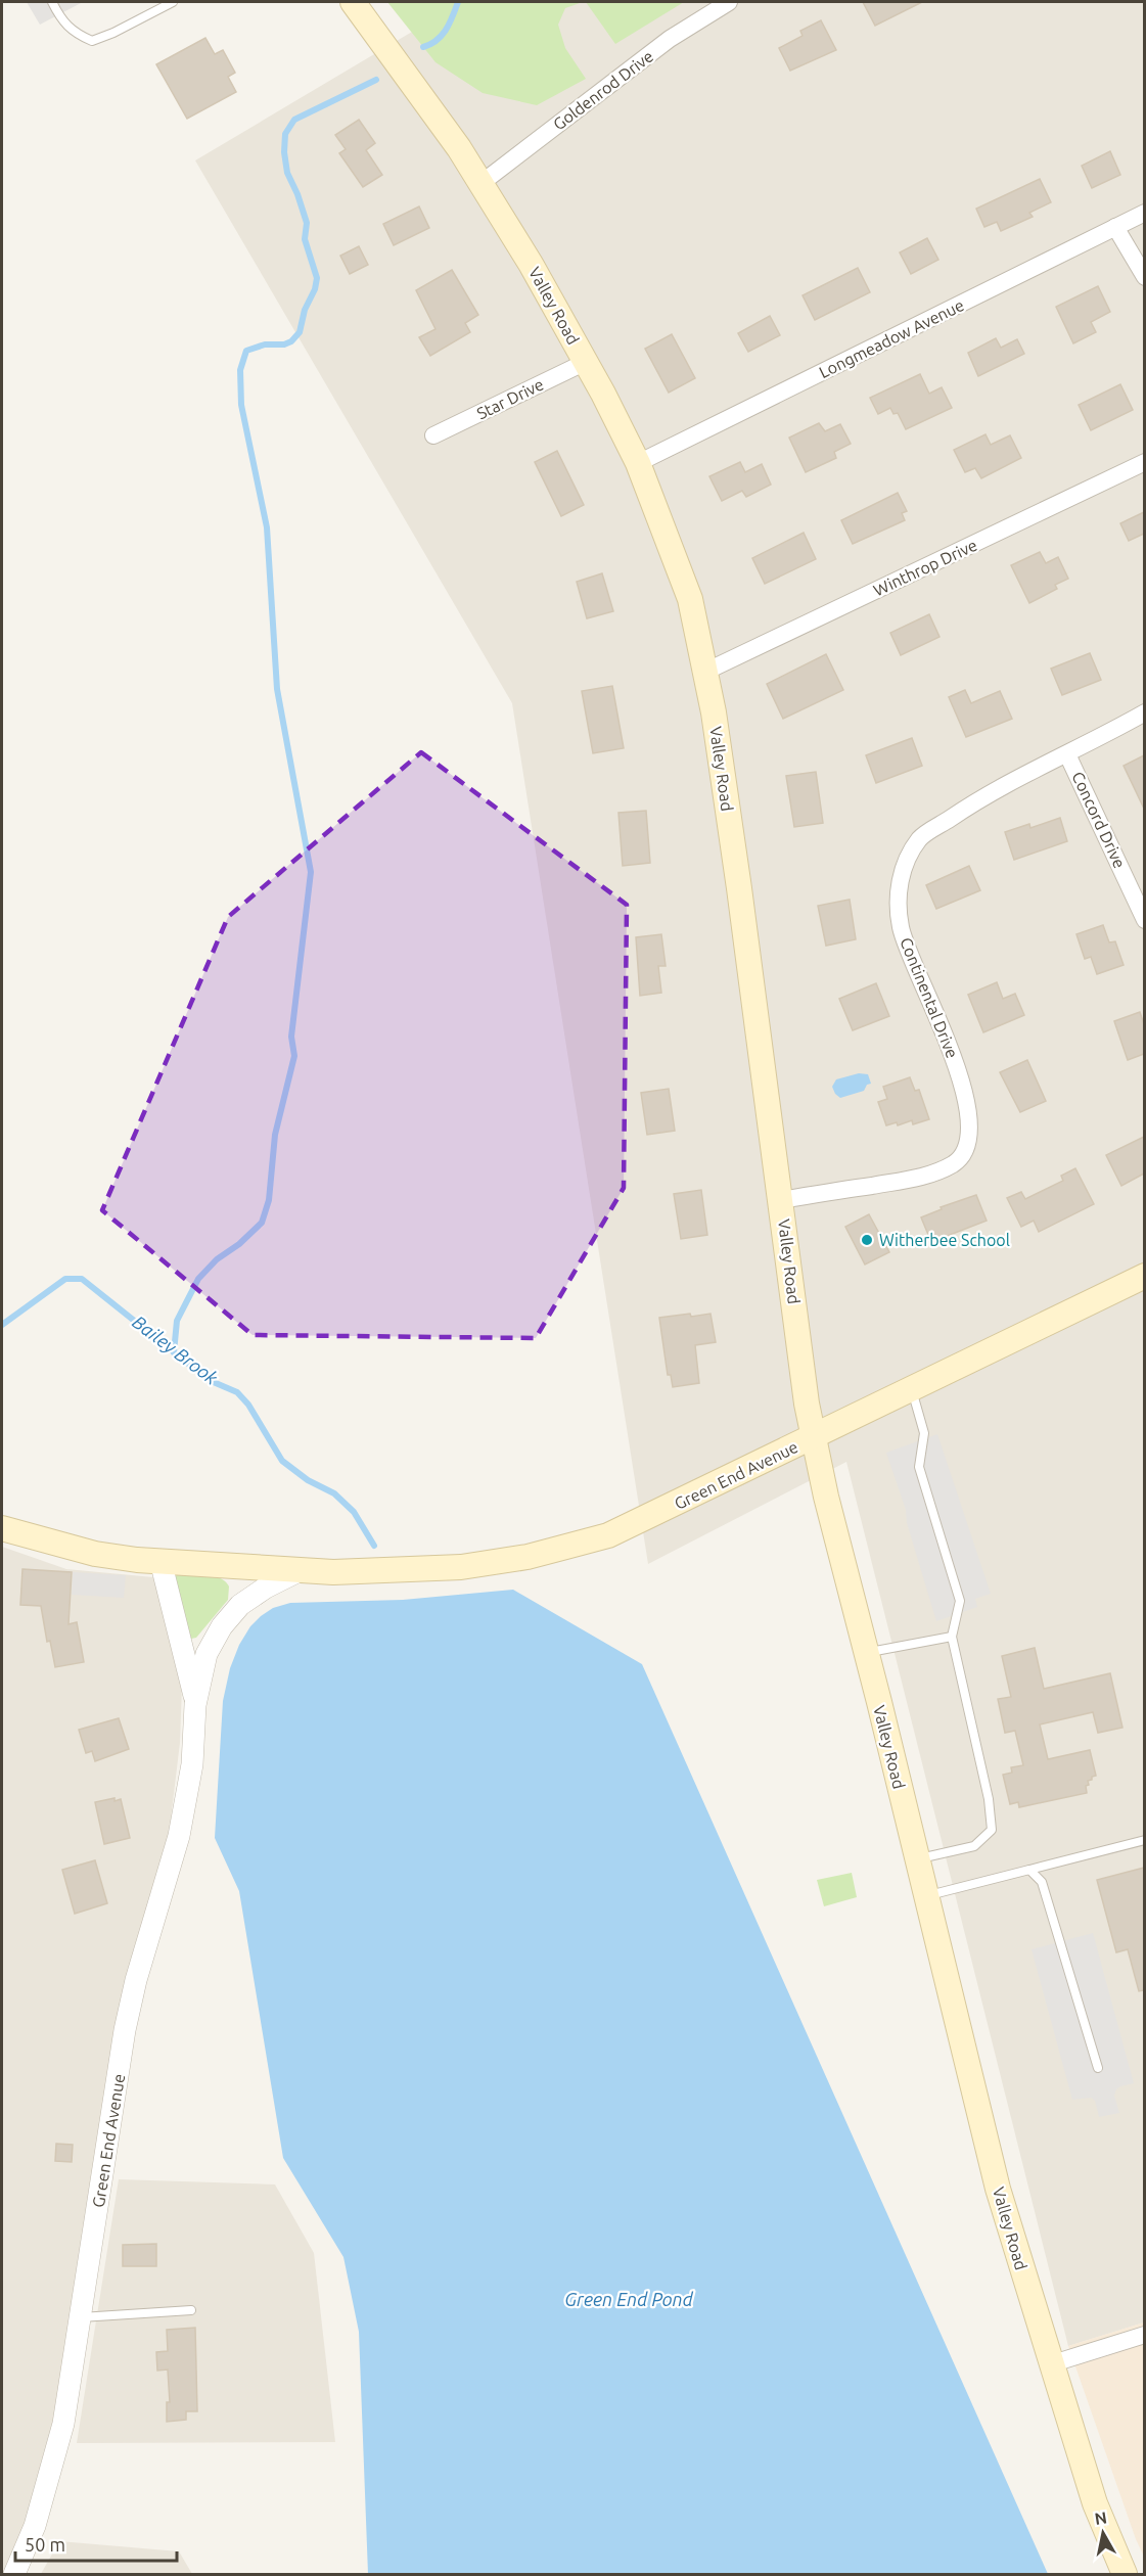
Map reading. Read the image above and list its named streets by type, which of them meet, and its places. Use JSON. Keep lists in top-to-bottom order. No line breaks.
{"streets":{"main road":["Valley Road","Green End Avenue"],"street":["Goldenrod Drive","Longmeadow Avenue","Star Drive","Winthrop Drive","Concord Drive","Continental Drive"]},"crossings":[["Goldenrod Drive","Valley Road"],["Valley Road","Longmeadow Avenue"],["Valley Road","Star Drive"],["Valley Road","Winthrop Drive"],["Valley Road","Continental Drive"],["Valley Road","Green End Avenue"],["Concord Drive","Continental Drive"]],"water":["Bailey Brook","Green End Pond"],"places":["Witherbee School"],"scale_bar":"50 m","north":"top"}
